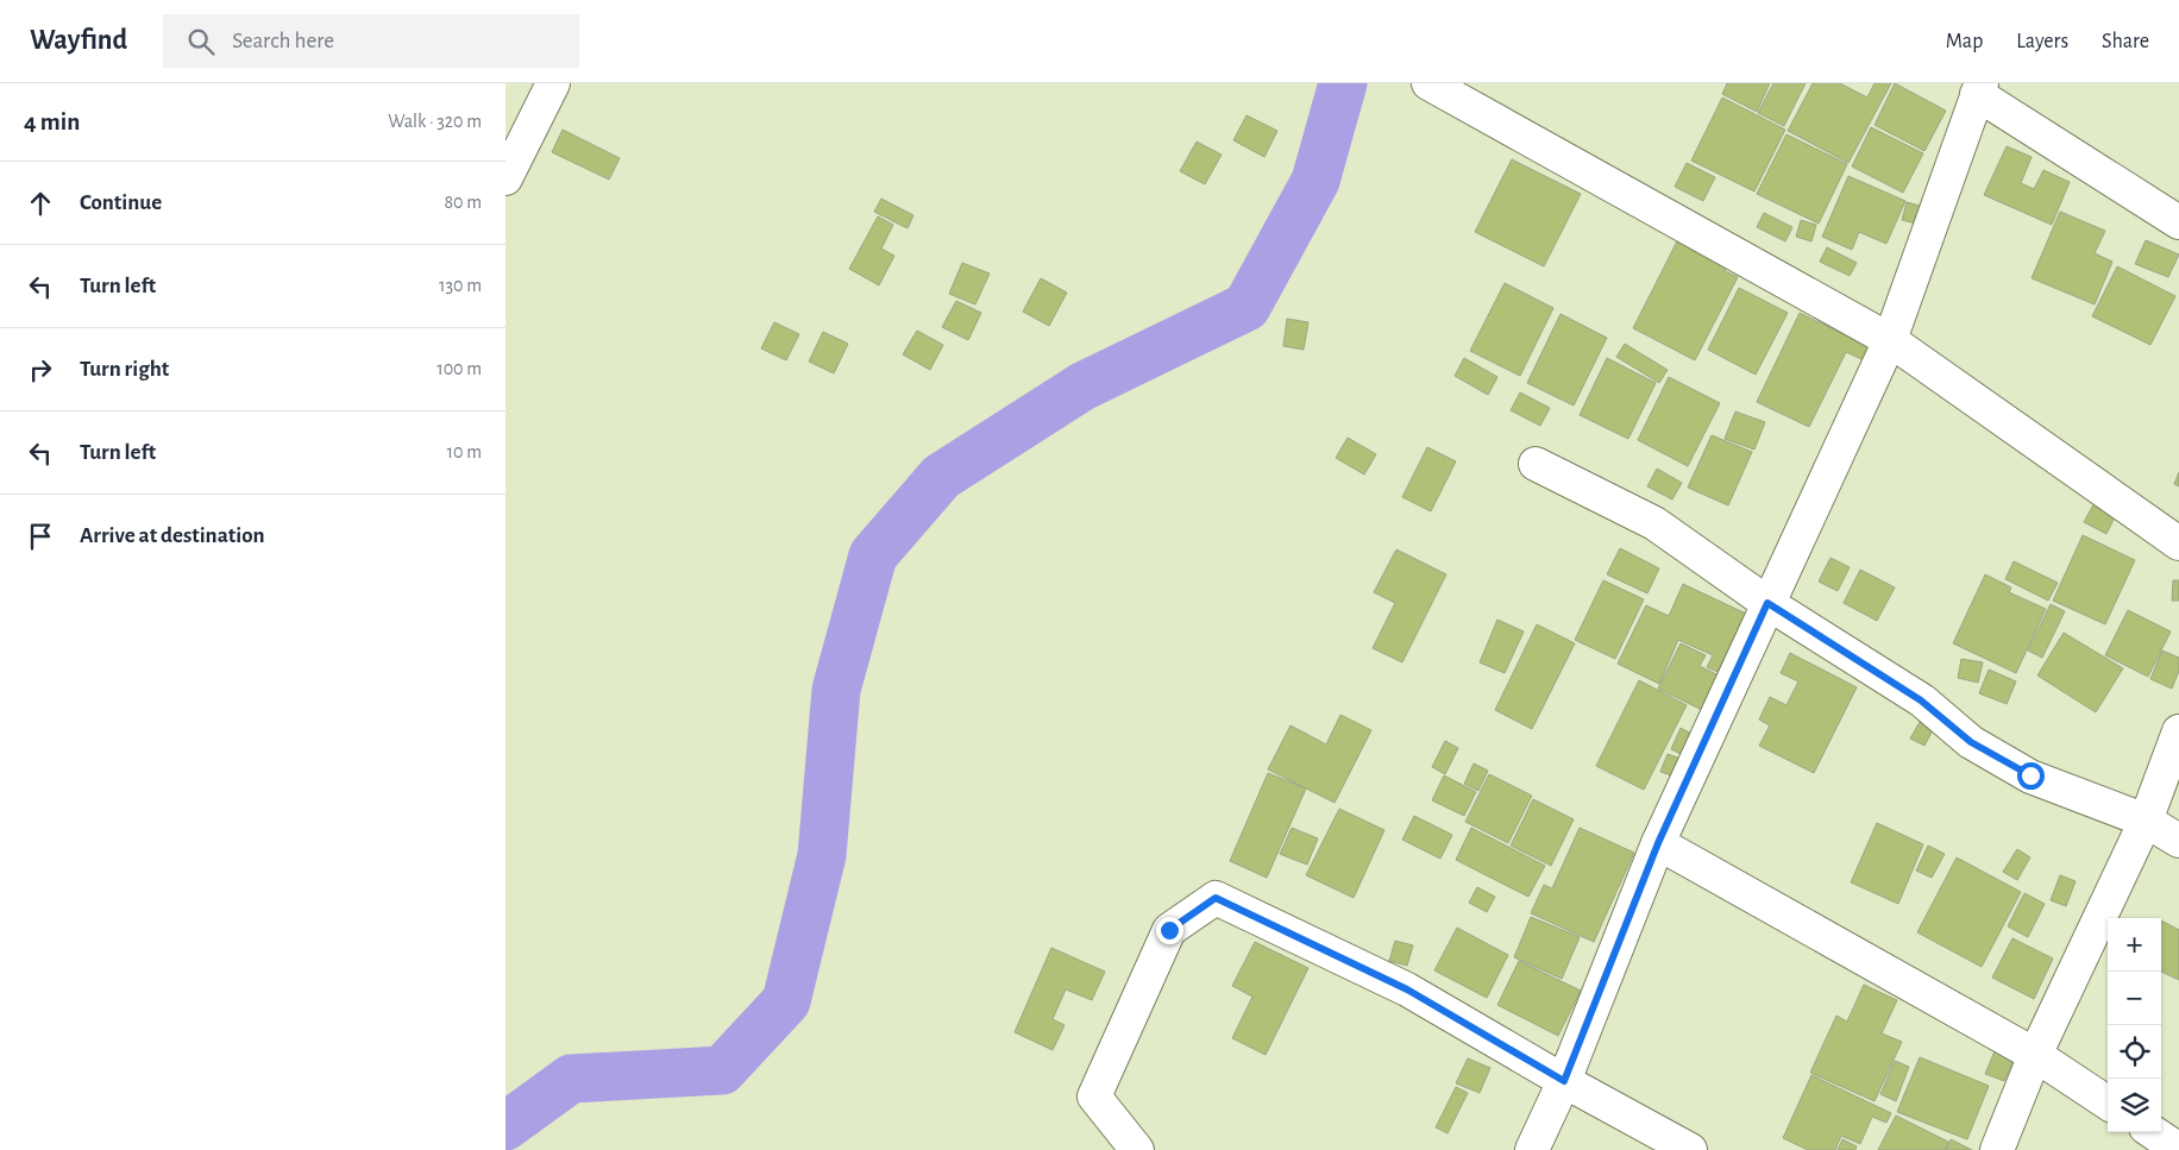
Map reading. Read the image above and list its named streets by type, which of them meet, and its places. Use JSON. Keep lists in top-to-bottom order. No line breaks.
{"page":{"header":"Wayfind","search":"Search here","nav":["Map","Layers","Share"],"heading":["4 min","Walk · 320 m"],"list":[["Continue","80 m"],["Turn left","130 m"],["Turn right","100 m"],["Turn left","10 m"],"Arrive at destination"],"map_buttons":["+","−"]}}
